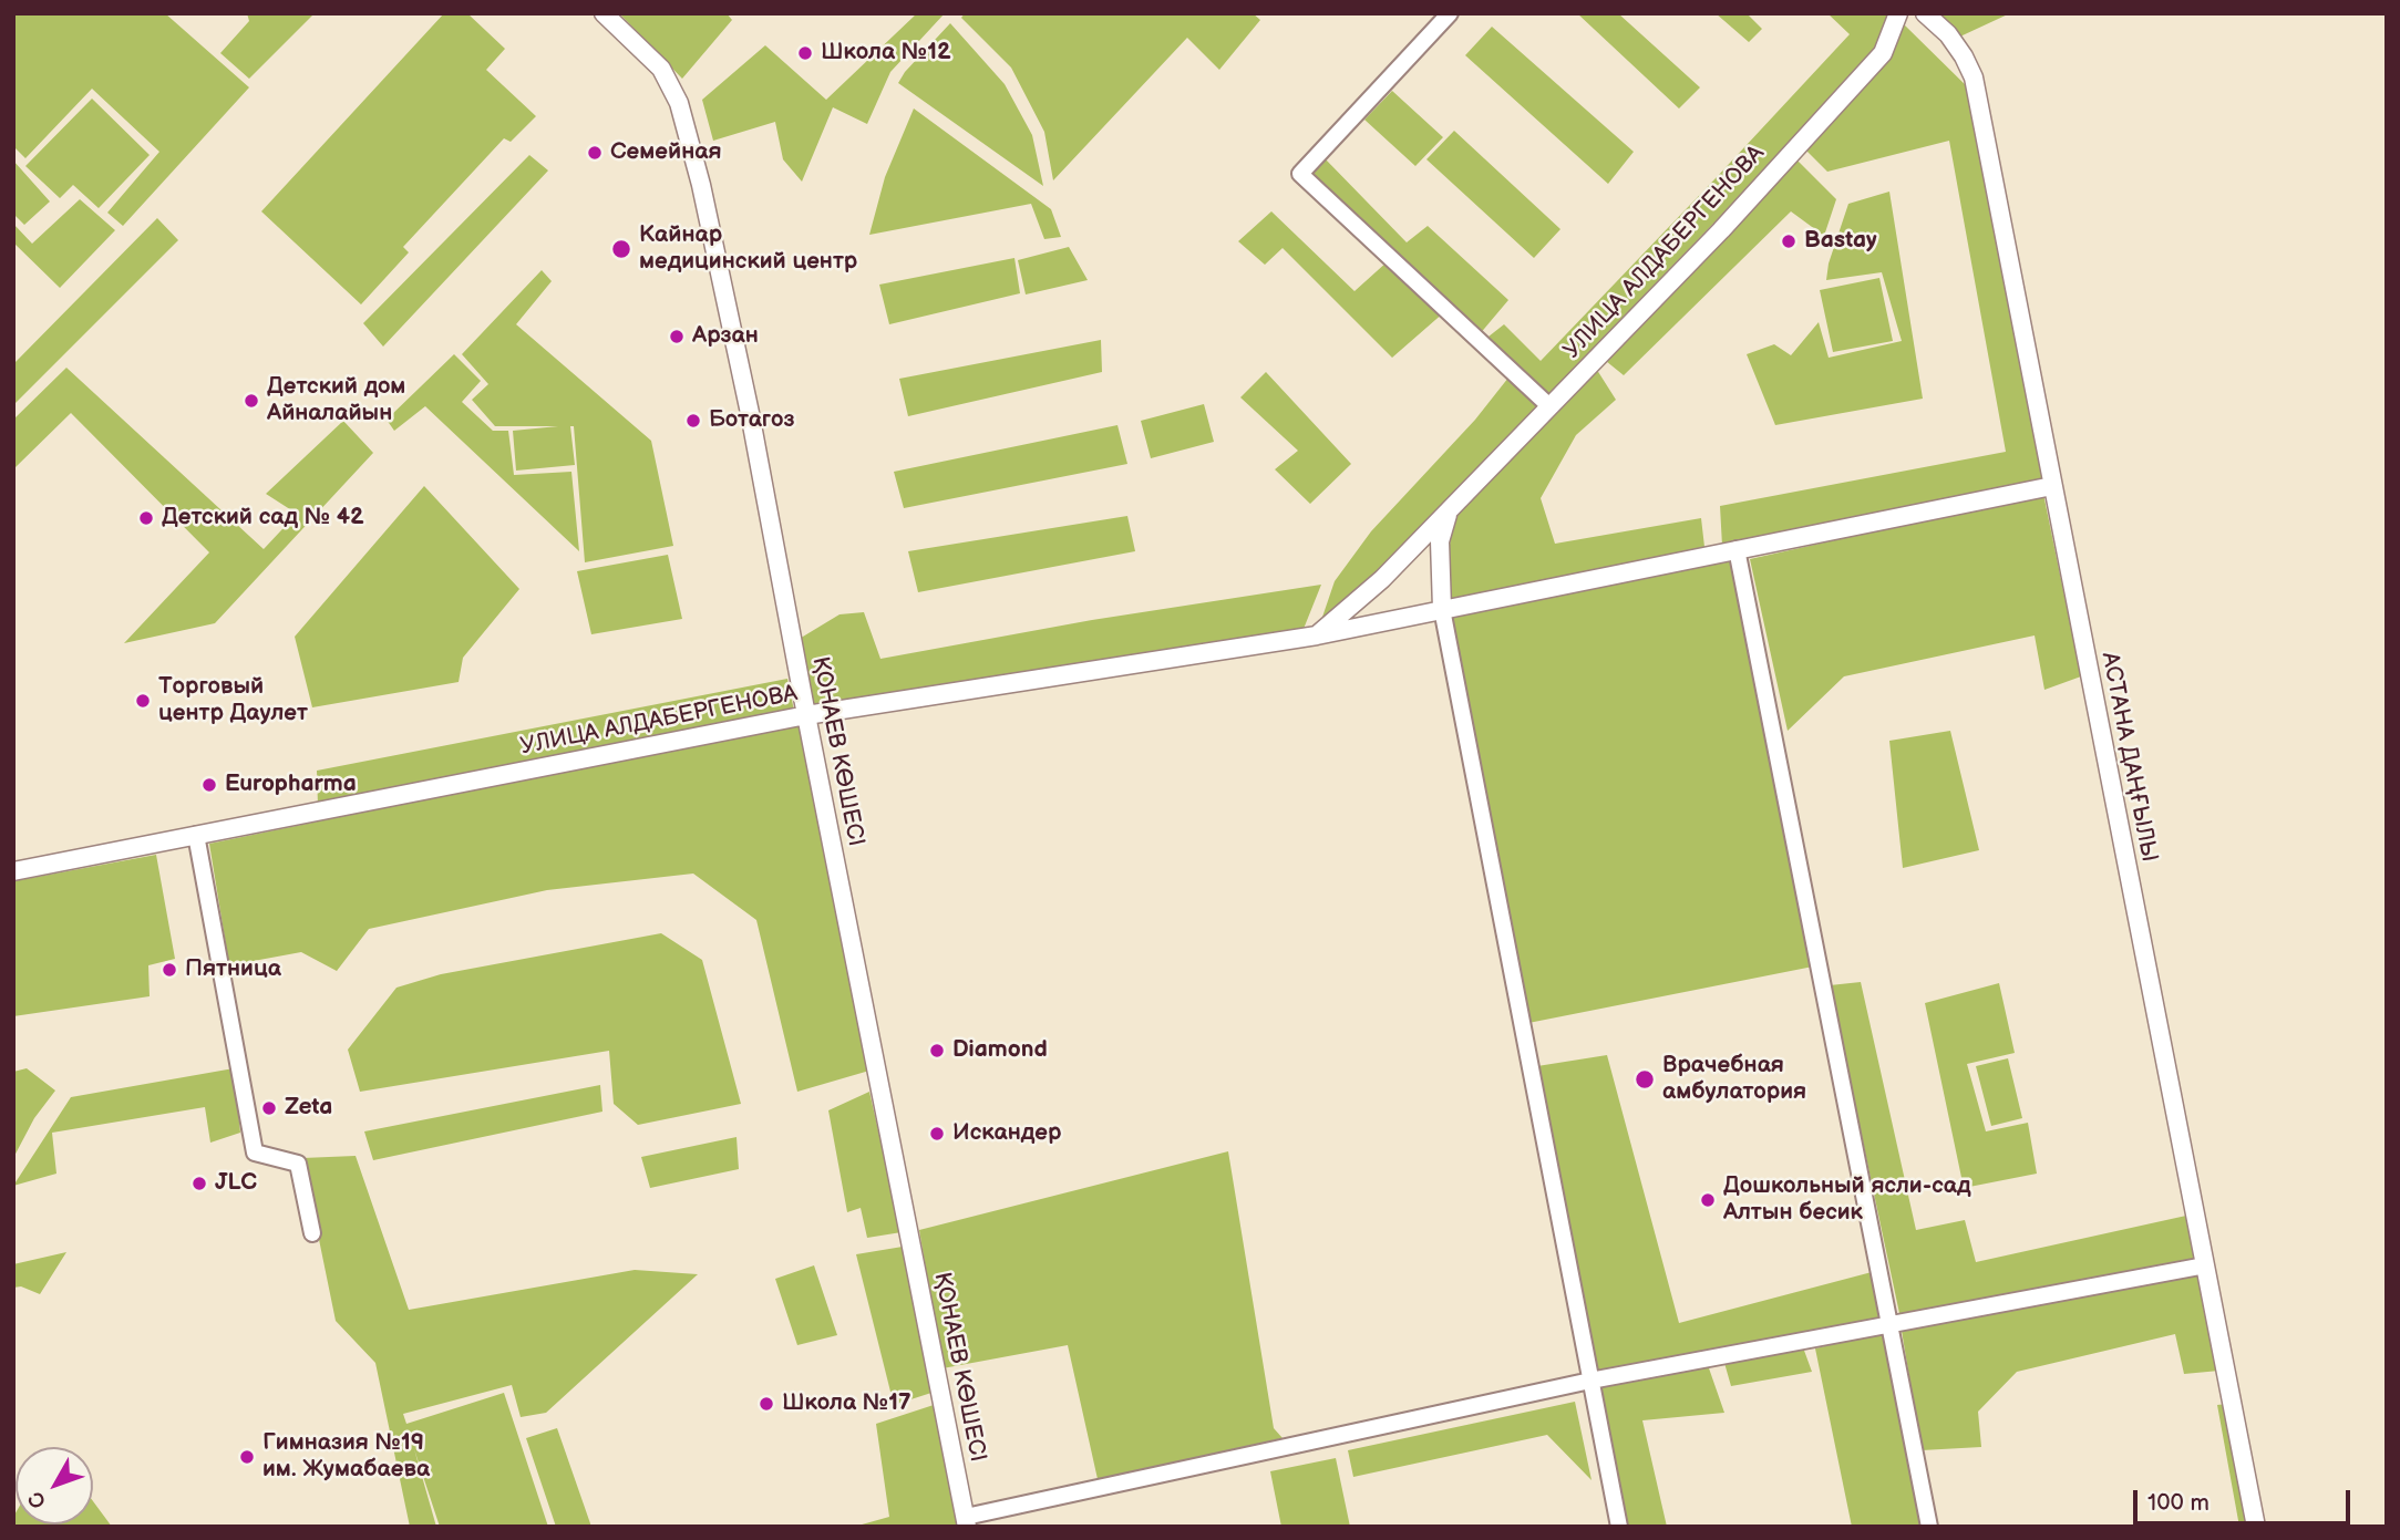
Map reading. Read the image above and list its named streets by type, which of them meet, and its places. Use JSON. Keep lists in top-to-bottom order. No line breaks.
{"streets":{"street":["УЛИЦА АЛДАБЕРГЕНОВА","ҚОНАЕВ КӨШЕСІ","АСТАНА ДАҢҒЫЛЫ"]},"crossings":[["УЛИЦА АЛДАБЕРГЕНОВА","ҚОНАЕВ КӨШЕСІ"],["УЛИЦА АЛДАБЕРГЕНОВА","АСТАНА ДАҢҒЫЛЫ"]],"places":["Школа №12","Семейная","Bastay","Кайнар медицинский центр","Арзан","Детский дом Айналайын","Ботагоз","Детский сад № 42","Торговый центр Даулет","Europharma","Пятница","Diamond","Врачебная амбулатория","Zeta","Искандер","JLC","Дошкольный ясли-сад Алтын бесик","Школа №17","Гимназия №19 им. Жумабаева"],"scale_bar":"100 m","north":"bottom left"}
